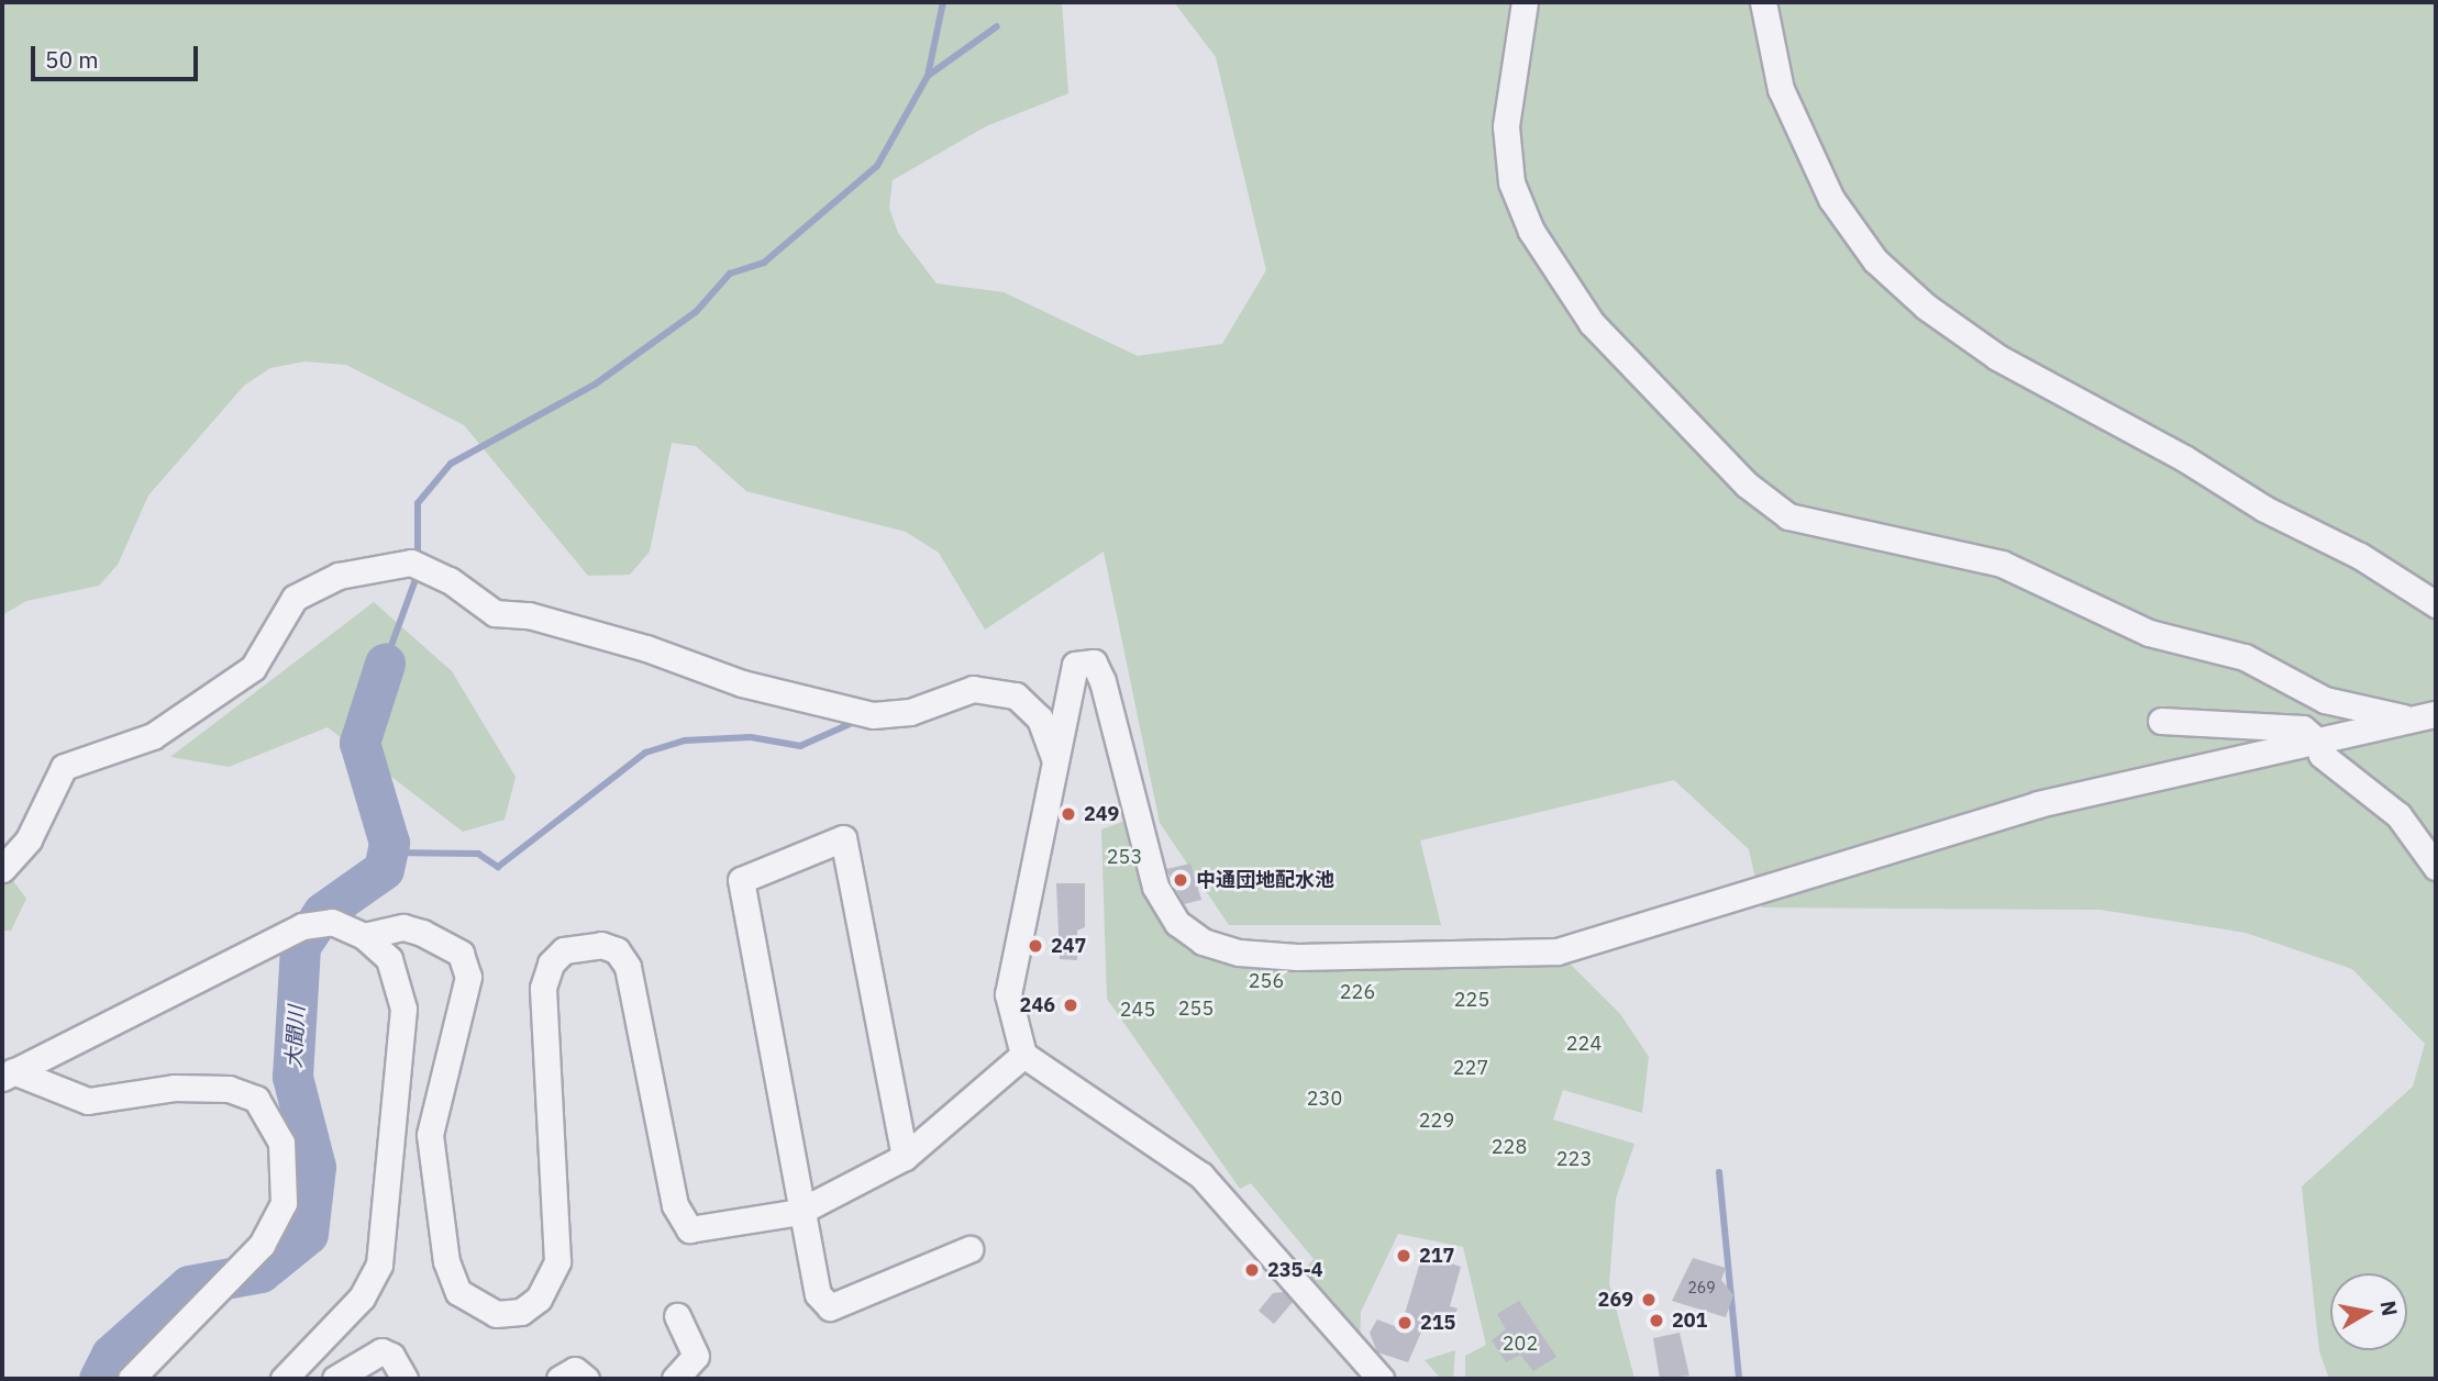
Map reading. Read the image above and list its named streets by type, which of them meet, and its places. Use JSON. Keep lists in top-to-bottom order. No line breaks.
{"water":["大聞川"],"parks":["253","256","226","225","255","245","224","227","230","229","228","223","202"],"places":["249","中通団地配水池","247","246","217","235-4","269","201","215"],"house_numbers":["269"],"scale_bar":"50 m","north":"right"}
